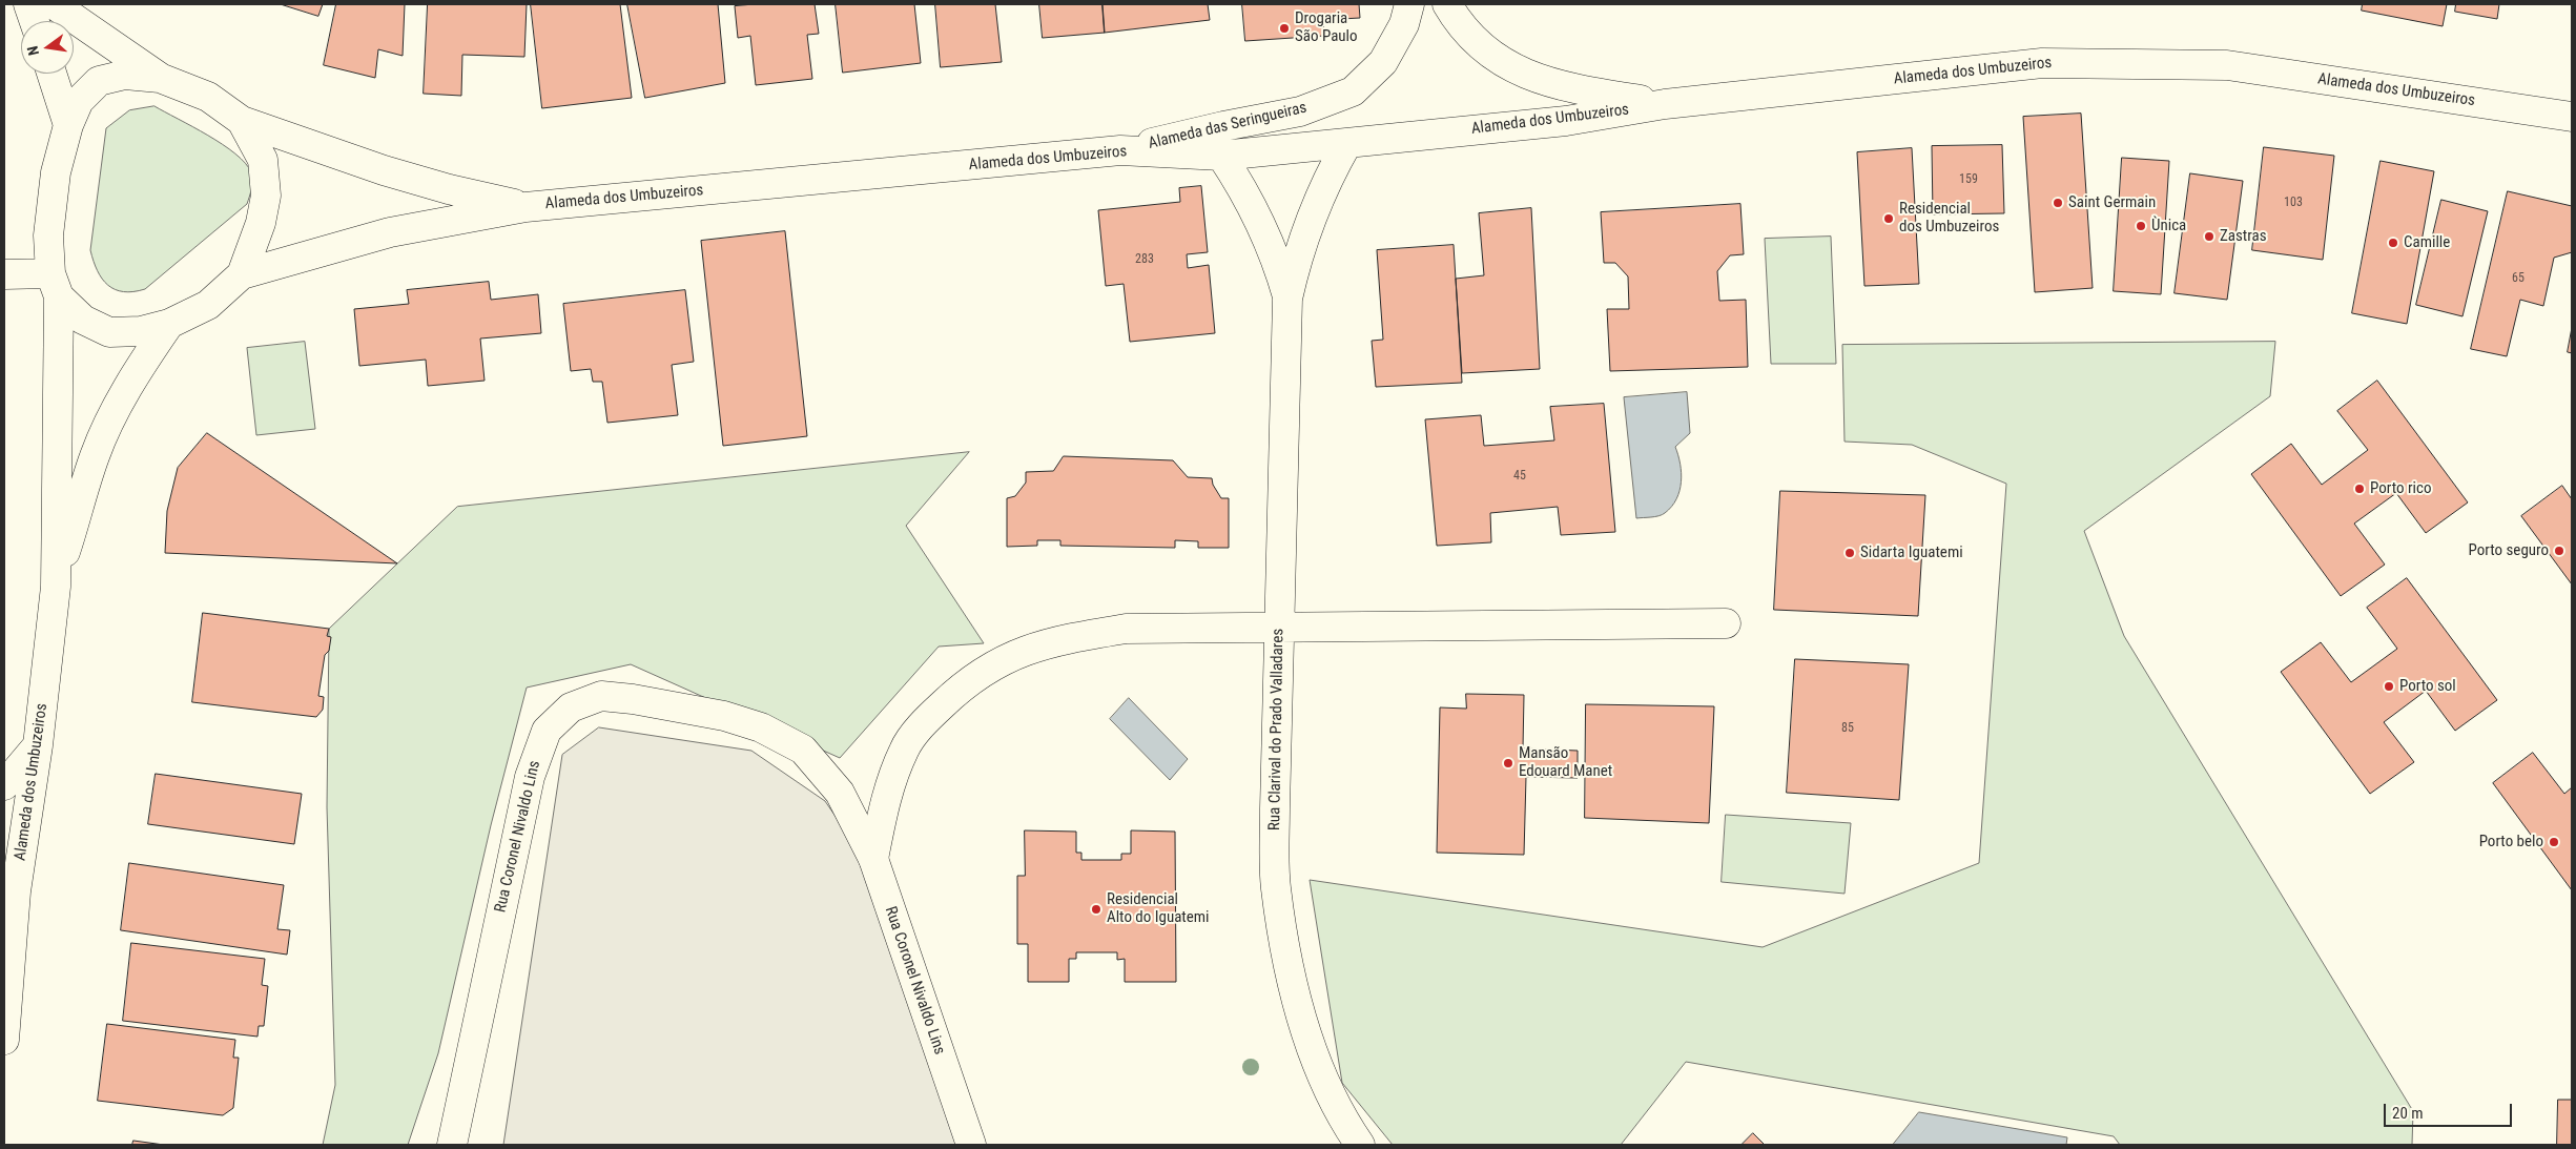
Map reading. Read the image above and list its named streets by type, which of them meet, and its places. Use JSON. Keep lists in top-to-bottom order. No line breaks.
{"streets":{"street":["Alameda dos Umbuzeiros","Alameda das Seringueiras","Rua Clarival do Prado Valladares","Rua Coronel Nivaldo Lins"]},"crossings":[["Alameda dos Umbuzeiros","Alameda das Seringueiras"],["Alameda dos Umbuzeiros","Rua Clarival do Prado Valladares"]],"places":["Drogaria São Paulo","Saint Germain","Residencial dos Umbuzeiros","Ùnica","Zastras","Camille","Porto rico","Porto seguro","Sidarta Iguatemi","Porto sol","Mansão Edouard Manet","Porto belo","Residencial Alto do Iguatemi"],"house_numbers":["159","103","283","65","45","85"],"scale_bar":"20 m","north":"left"}
